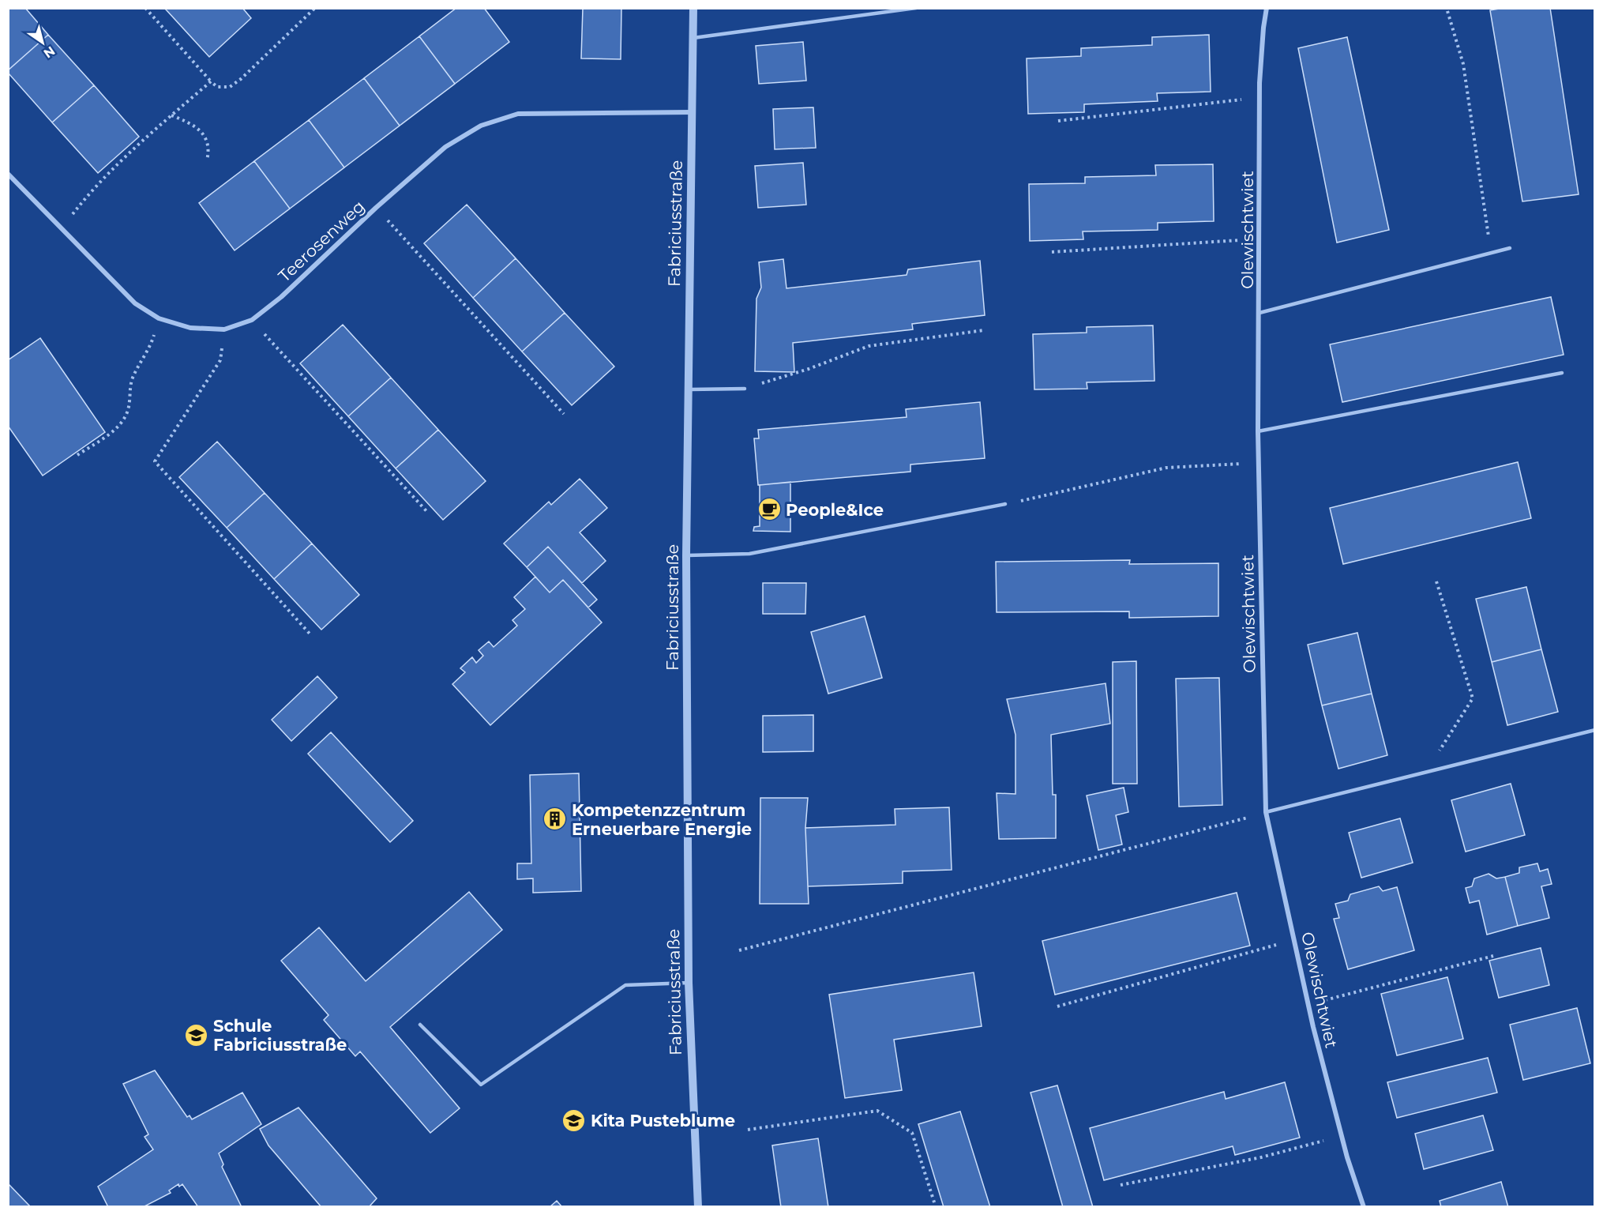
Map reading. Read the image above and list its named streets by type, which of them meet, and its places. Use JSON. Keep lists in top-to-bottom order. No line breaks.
{"streets":{"street":["Fabriciusstraße","Olewischtwiet","Teerosenweg"]},"crossings":[["Fabriciusstraße","Teerosenweg"]],"places":{"cafe":["People&Ice"],"building":["Kompetenzzentrum Erneuerbare Energie"],"school or university":["Schule Fabriciusstraße","Kita Pusteblume"]},"north":"bottom right"}
